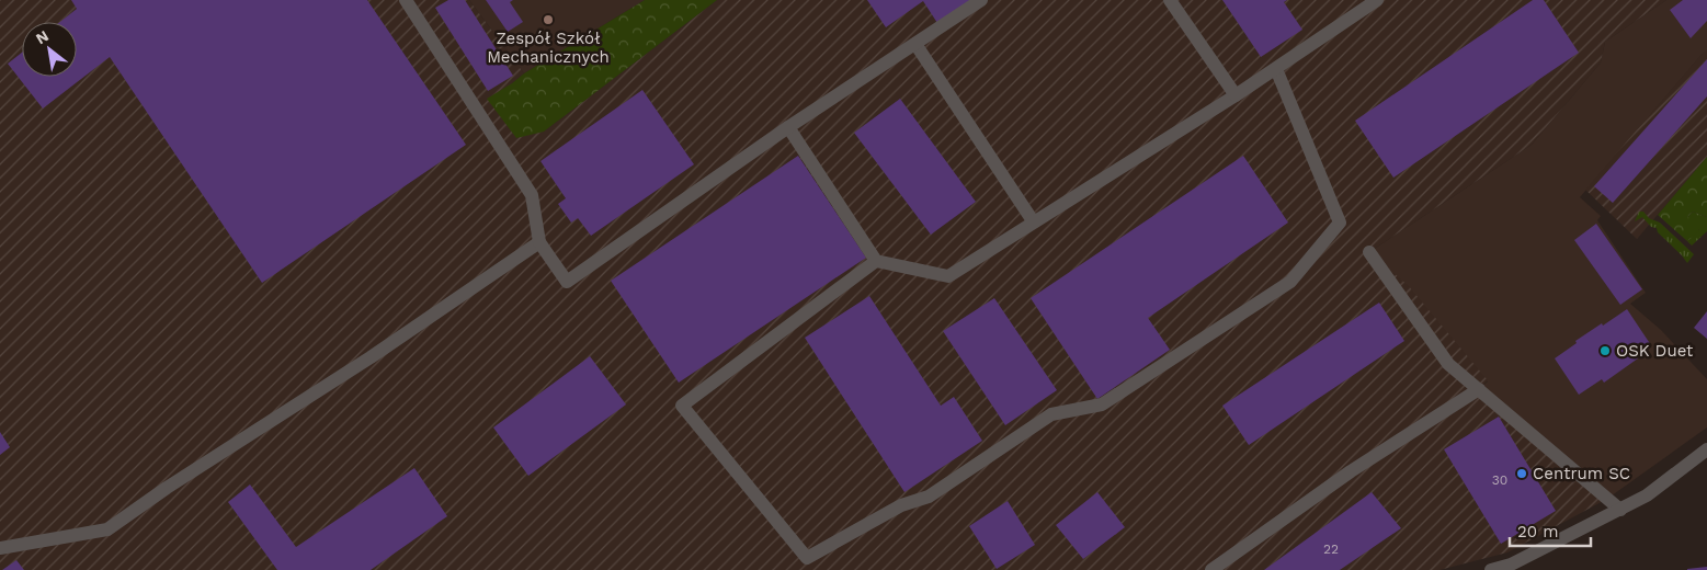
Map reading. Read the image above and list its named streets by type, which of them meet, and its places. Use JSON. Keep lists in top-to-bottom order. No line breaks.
{"places":["Zespół Szkół Mechanicznych","OSK Duet","Centrum SC"],"house_numbers":["30","22"],"scale_bar":"20 m","north":"top left"}
